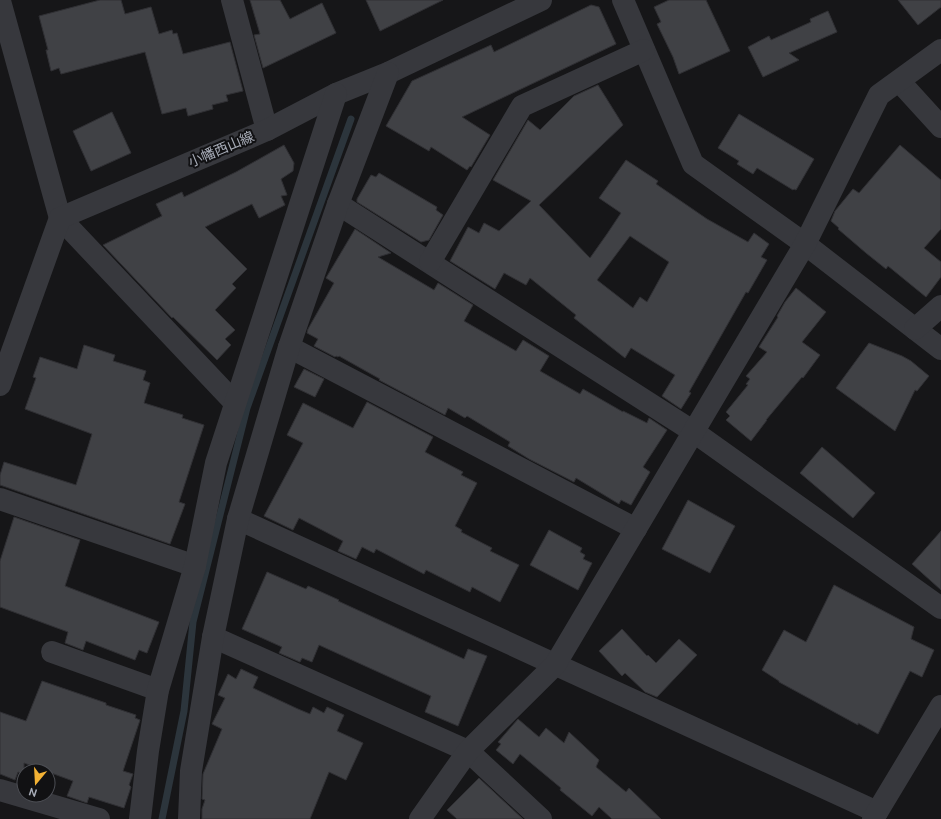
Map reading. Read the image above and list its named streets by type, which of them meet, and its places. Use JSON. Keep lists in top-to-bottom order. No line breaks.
{"streets":{"street":["小幡西山線"]},"north":"bottom"}
